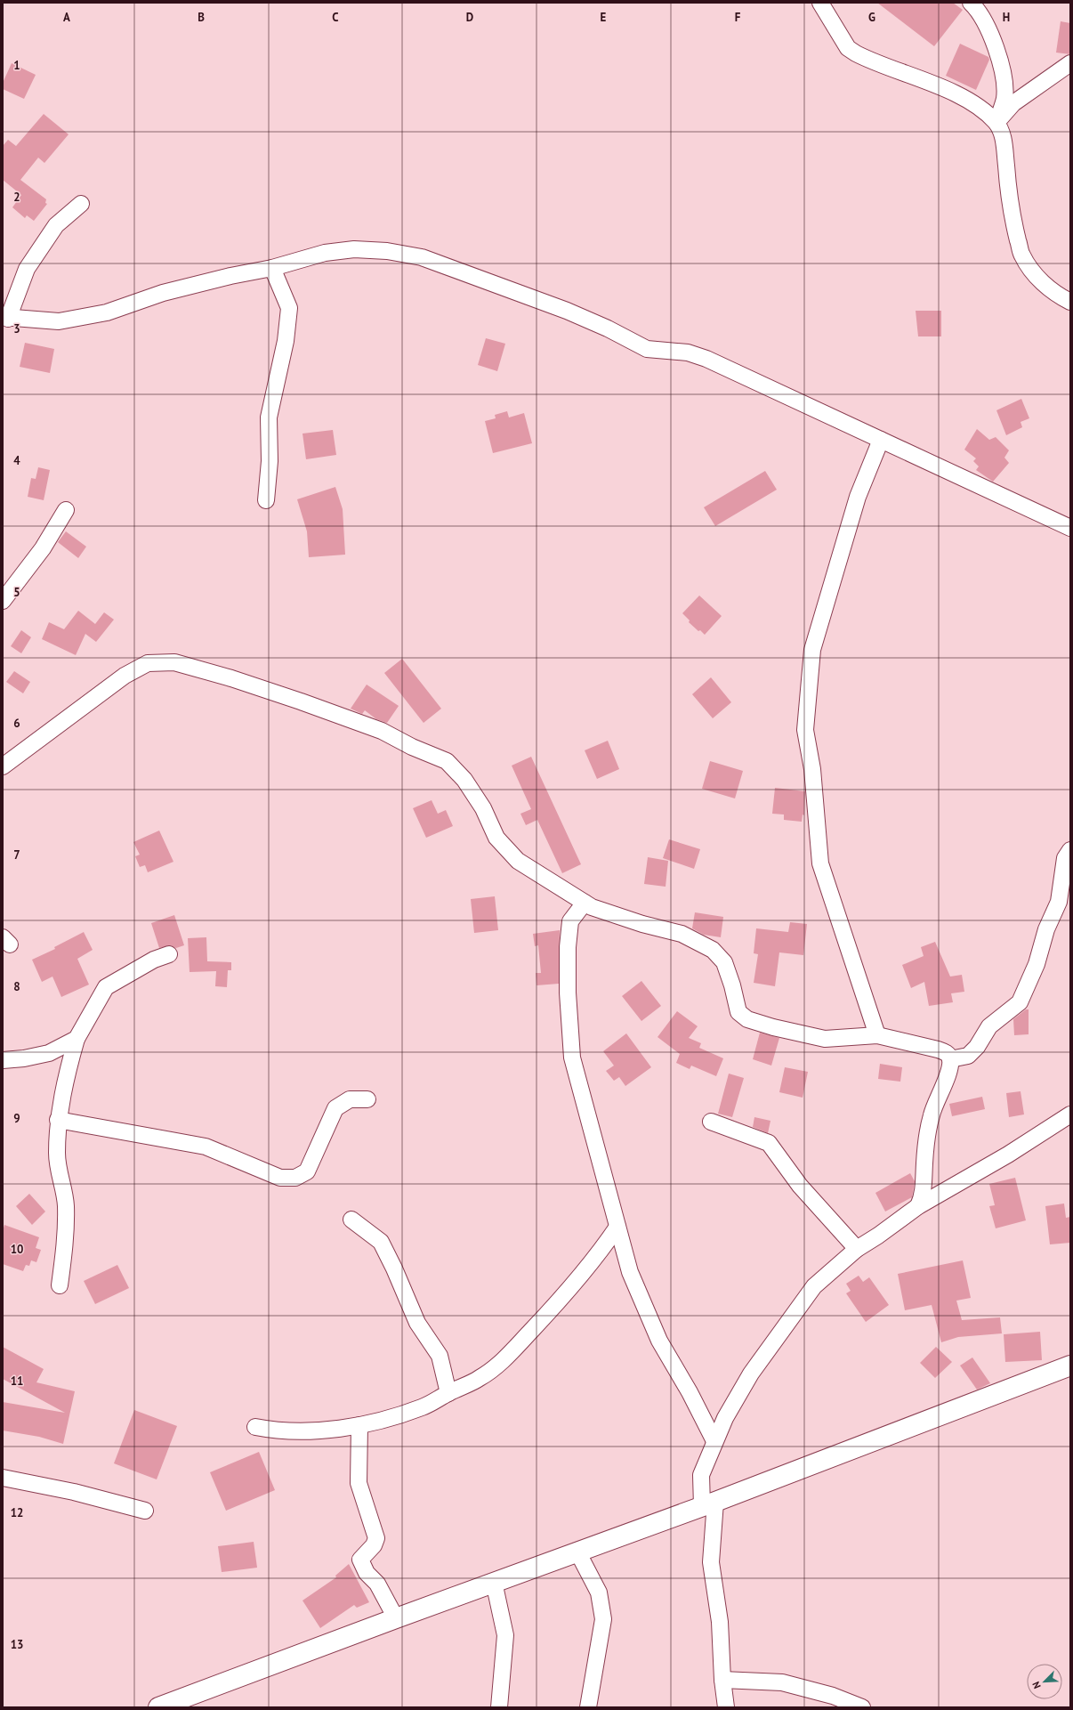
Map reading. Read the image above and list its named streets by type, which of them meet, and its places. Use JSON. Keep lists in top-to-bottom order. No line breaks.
{"north":"bottom left","grid":{"columns":["A","B","C","D","E","F","G","H"],"rows":["1","2","3","4","5","6","7","8","9","10","11","12","13"]}}
